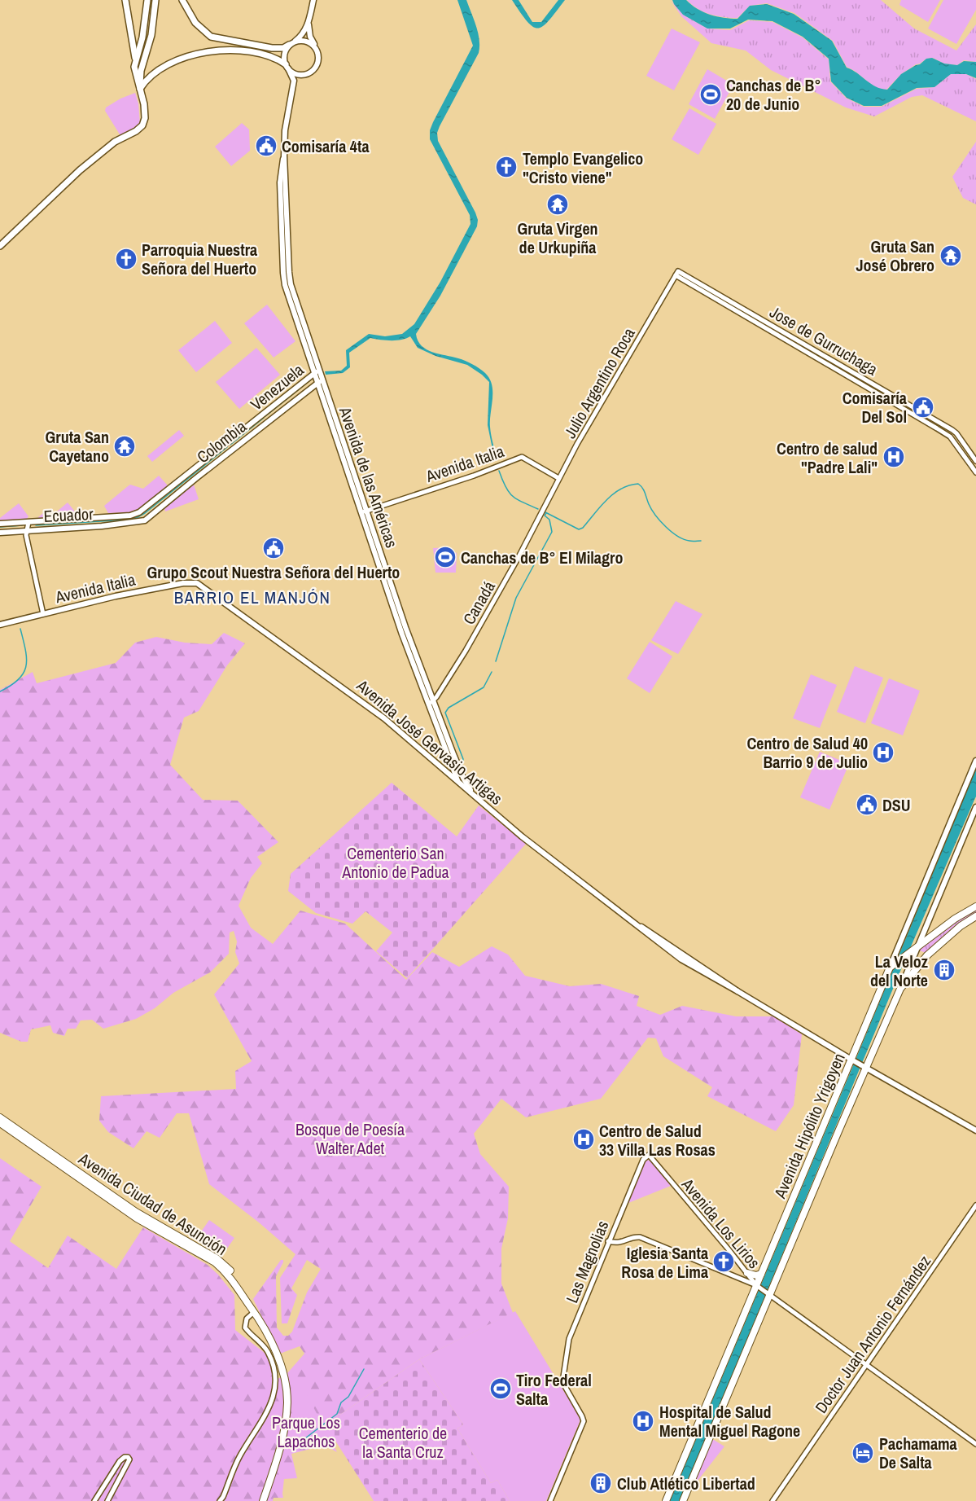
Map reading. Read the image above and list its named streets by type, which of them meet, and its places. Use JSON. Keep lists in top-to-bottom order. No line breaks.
{"streets":{"highway":["Avenida Hipólito Yrigoyen","Avenida Ciudad de Asunción"],"main road":["Venezuela","Colombia","Avenida Italia","Avenida de las Américas","Ecuador","Avenida José Gervasio Artigas"],"street":["Jose de Gurruchaga","Julio Argentino Roca","Canadá","Avenida Los Lirios","Las Magnolias","Doctor Juan Antonio Fernández"]},"crossings":[["Jose de Gurruchaga","Julio Argentino Roca"],["Julio Argentino Roca","Avenida Italia"],["Julio Argentino Roca","Canadá"],["Venezuela","Avenida de las Américas"],["Venezuela","Ecuador"],["Colombia","Avenida de las Américas"],["Colombia","Ecuador"],["Avenida Italia","Avenida de las Américas"],["Avenida Italia","Avenida José Gervasio Artigas"],["Avenida de las Américas","Canadá"],["Avenida de las Américas","Avenida José Gervasio Artigas"],["Avenida José Gervasio Artigas","Avenida Hipólito Yrigoyen"],["Avenida Hipólito Yrigoyen","Avenida Los Lirios"],["Avenida Los Lirios","Las Magnolias"]],"districts":["BARRIO EL MANJÓN"],"parks":["Cementerio San Antonio de Padua","Bosque de Poesía Walter Adet","Parque Los Lapachos","Cementerio de la Santa Cruz"],"places":{"sports":["Canchas de B° 20 de Junio","Canchas de B° El Milagro","Tiro Federal Salta"],"public building":["Comisaría 4ta","Comisaría Del Sol","Grupo Scout Nuestra Señora del Huerto","DSU"],"church":["Templo Evangelico \"Cristo viene\"","Parroquia Nuestra Señora del Huerto","Iglesia Santa Rosa de Lima"],"temple":["Gruta Virgen de Urkupiña","Gruta San José Obrero","Gruta San Cayetano"],"hospital":["Centro de salud \"Padre Lali\"","Centro de Salud 40 Barrio 9 de Julio","Centro de Salud 33 Villa Las Rosas","Hospital de Salud Mental Miguel Ragone"],"building":["La Veloz del Norte","Club Atlético Libertad"],"hotel":["Pachamama De Salta"]}}
